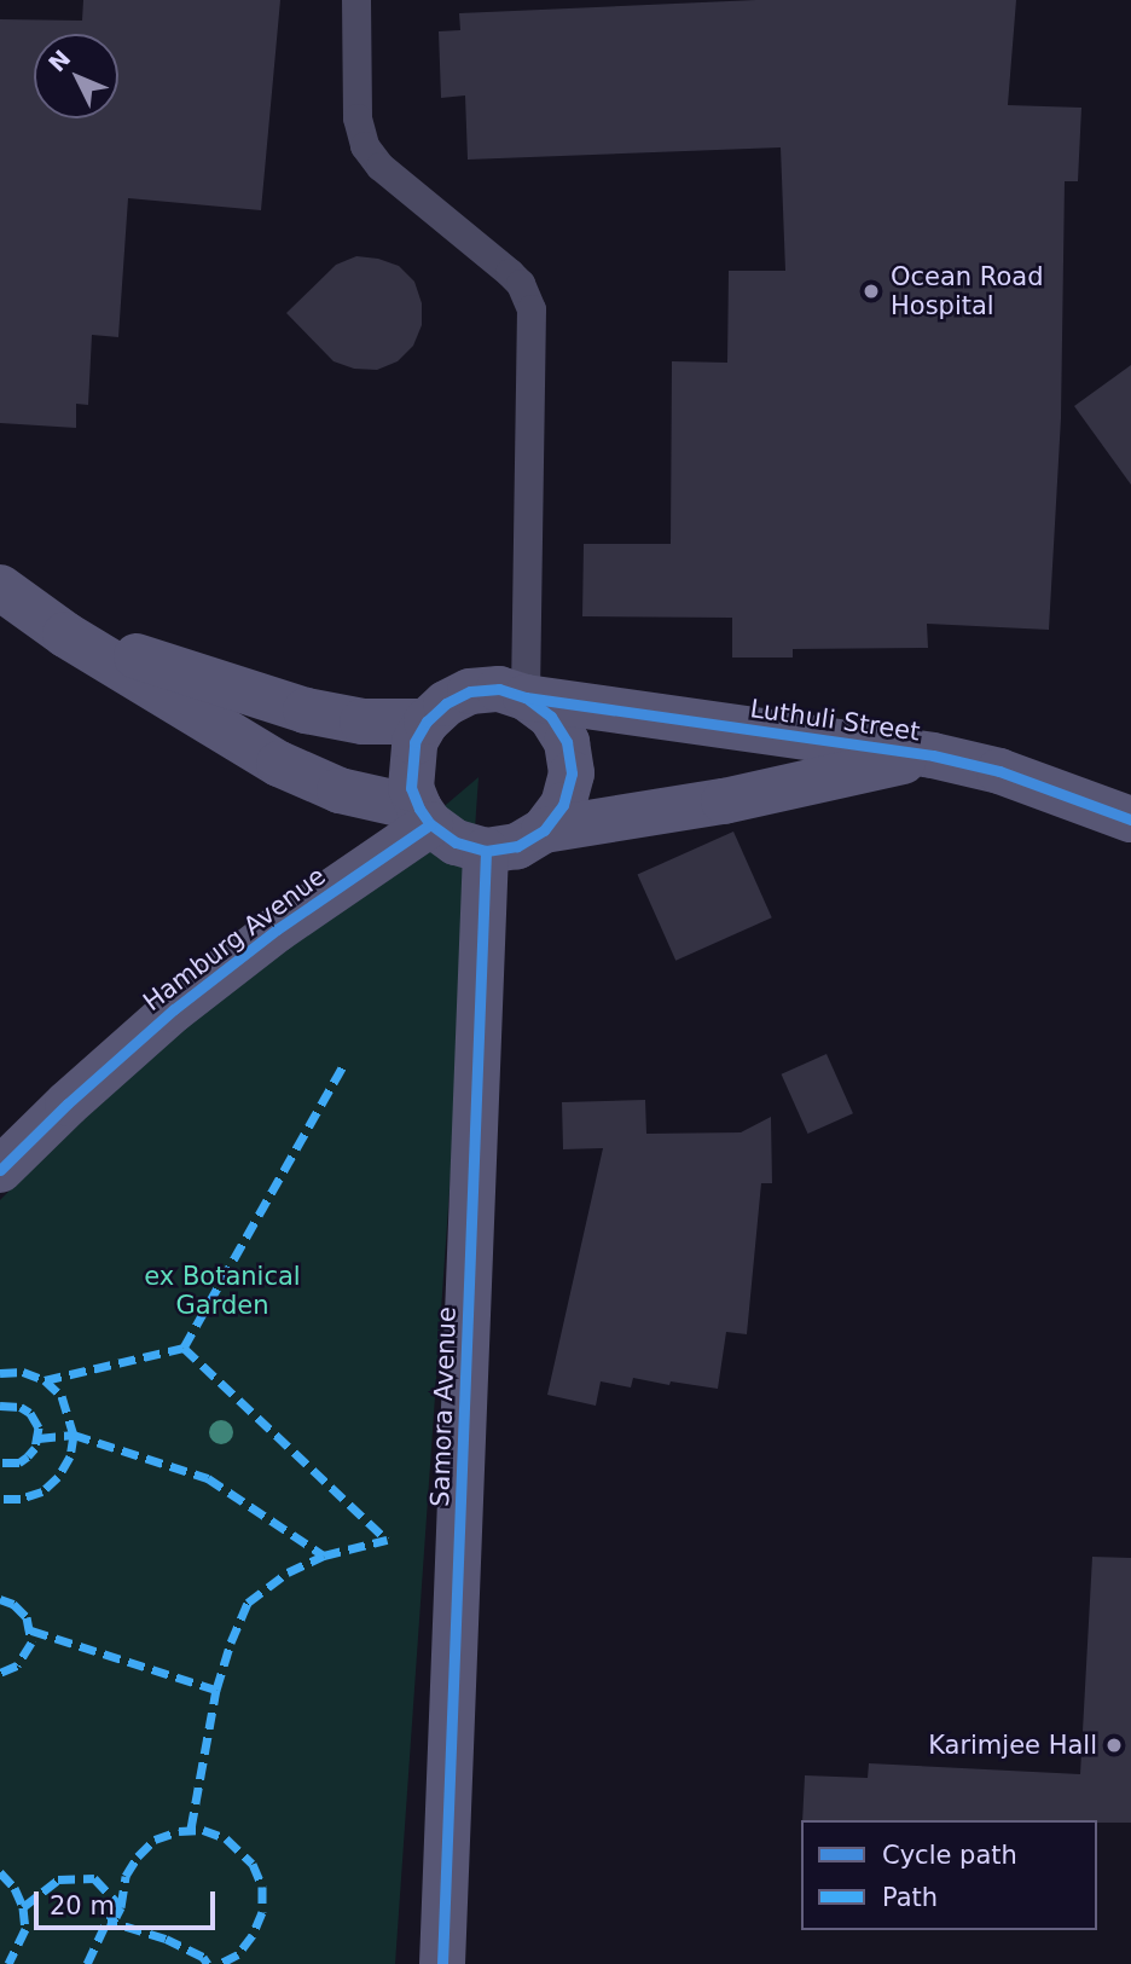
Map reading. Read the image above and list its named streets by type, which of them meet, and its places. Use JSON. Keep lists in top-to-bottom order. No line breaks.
{"streets":{"street":["Luthuli Street","Hamburg Avenue","Samora Avenue"]},"crossings":[["Luthuli Street","Hamburg Avenue"],["Luthuli Street","Samora Avenue"],["Hamburg Avenue","Samora Avenue"]],"parks":["ex Botanical Garden"],"places":["Ocean Road Hospital","Karimjee Hall"],"legend":["Cycle path","Path"],"scale_bar":"20 m","north":"top left"}
